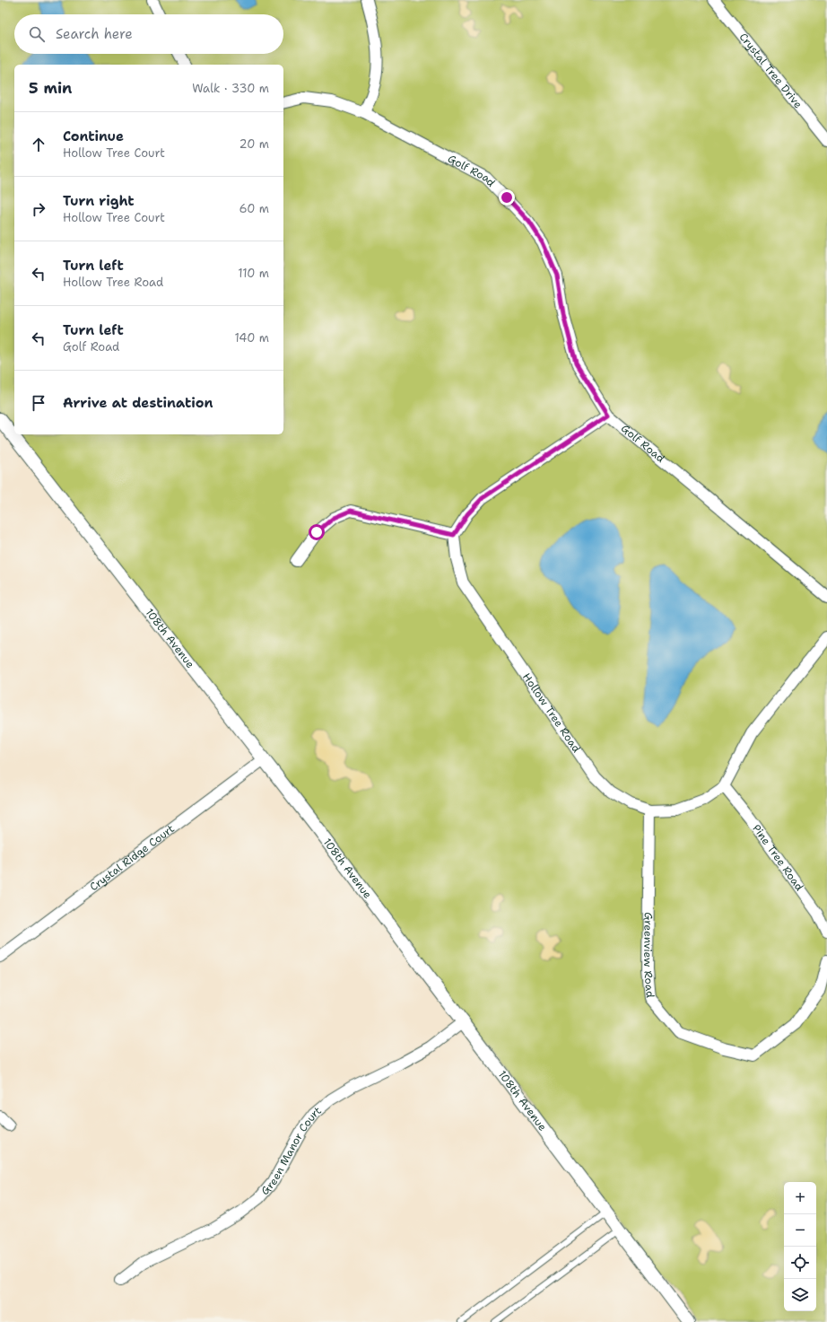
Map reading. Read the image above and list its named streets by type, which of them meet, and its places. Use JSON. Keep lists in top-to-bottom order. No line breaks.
{"streets":{"street":["Crystal Tree Drive","Golf Road","108th Avenue","Hollow Tree Road","Crystal Ridge Court","Pine Tree Road","Greenview Road","Green Manor Court"]},"crossings":[["108th Avenue","Crystal Ridge Court"],["108th Avenue","Green Manor Court"],["Hollow Tree Road","Pine Tree Road"],["Hollow Tree Road","Greenview Road"]],"page":{"search":"Search here","heading":["5 min","Walk · 330 m"],"list":[["Continue","Hollow Tree Court","20 m"],["Turn right","Hollow Tree Court","60 m"],["Turn left","Hollow Tree Road","110 m"],["Turn left","Golf Road","140 m"],"Arrive at destination"],"map_buttons":["+","−"]}}
